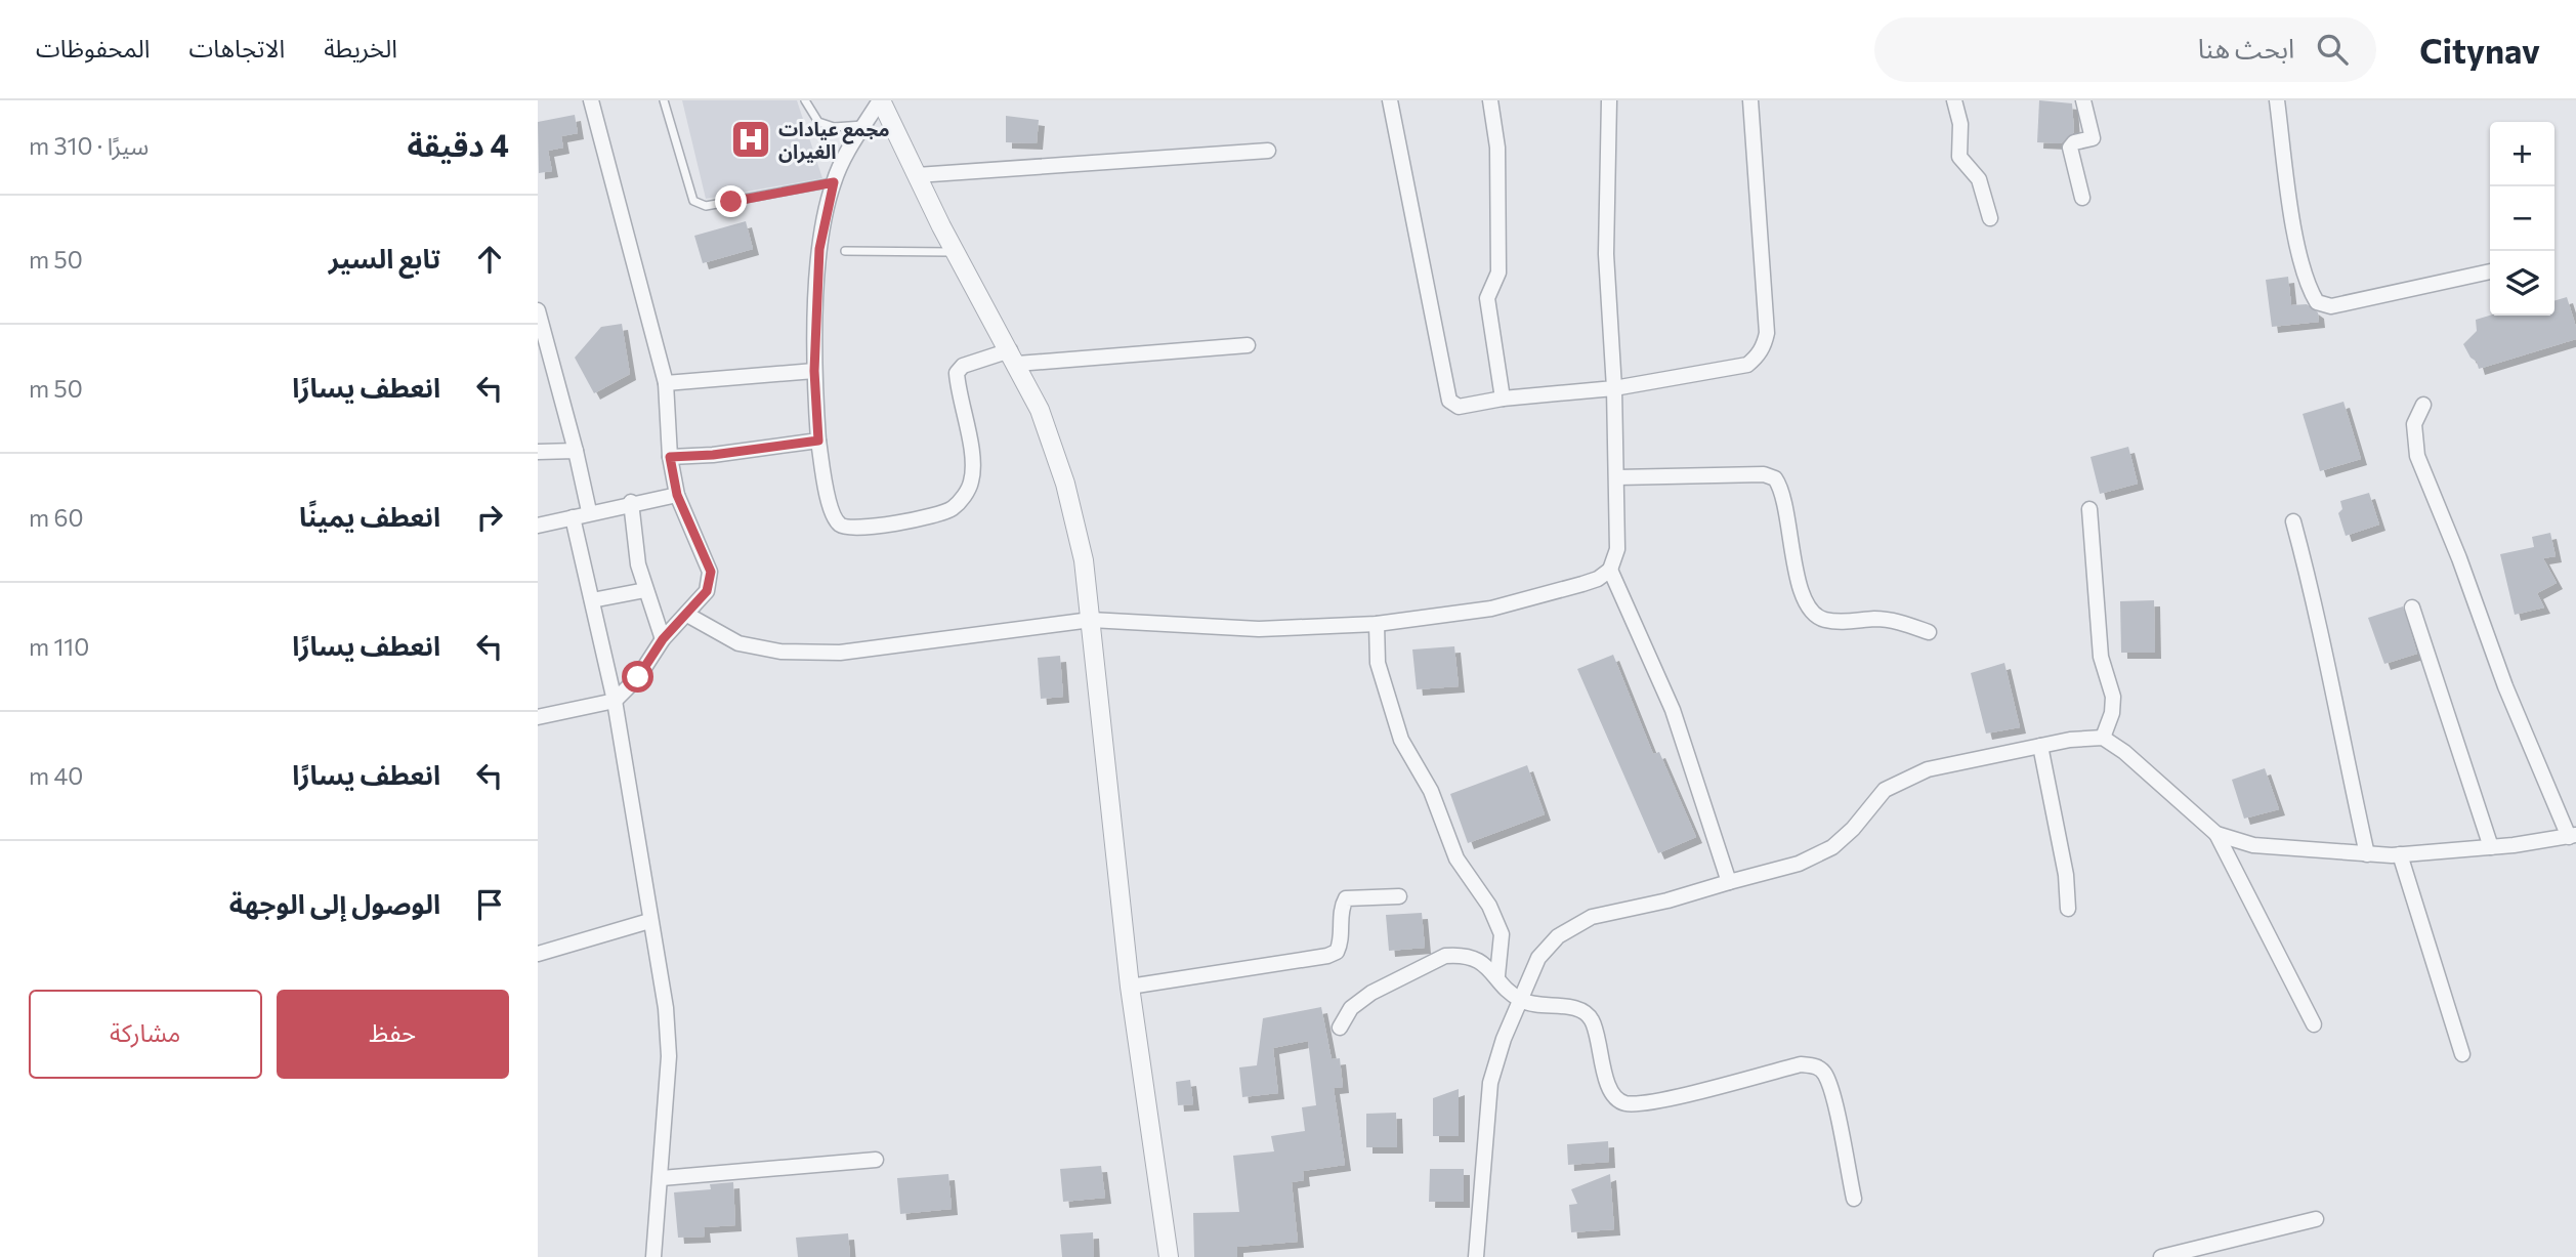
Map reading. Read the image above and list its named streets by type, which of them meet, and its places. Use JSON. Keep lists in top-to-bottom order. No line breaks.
{"places":{"hospital":["مجمع عيادات الغيران"]},"page":{"header":"Citynav","search":"ابحث هنا","nav":["الخريطة","الاتجاهات","المحفوظات"],"heading":["4 دقيقة","سيرًا · 310 m"],"map_buttons":["+","−"],"list":[["تابع السير","50 m"],["انعطف يسارًا","50 m"],["انعطف يمينًا","60 m"],["انعطف يسارًا","110 m"],["انعطف يسارًا","40 m"],"الوصول إلى الوجهة"],"buttons":["حفظ","مشاركة"]}}
